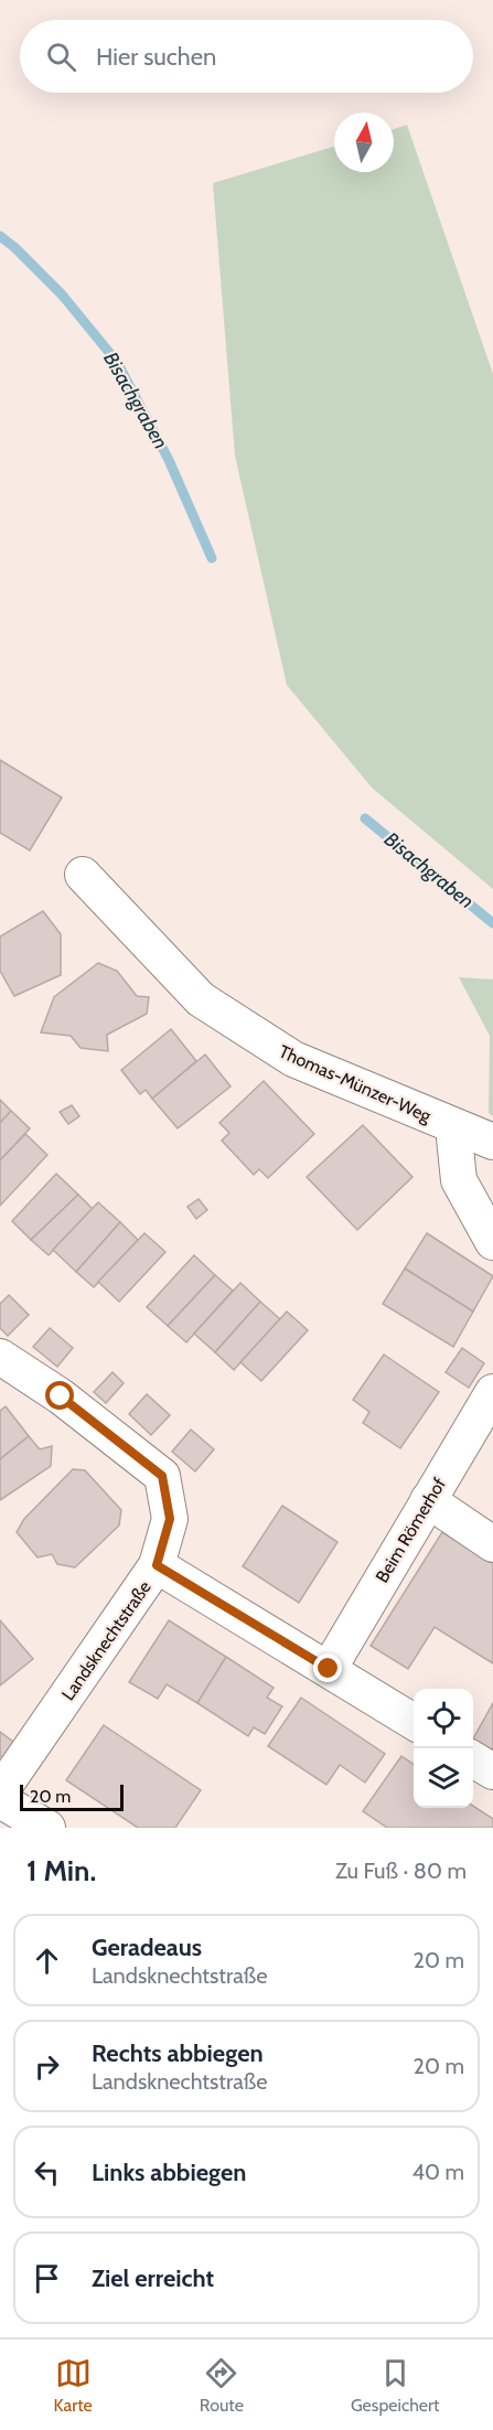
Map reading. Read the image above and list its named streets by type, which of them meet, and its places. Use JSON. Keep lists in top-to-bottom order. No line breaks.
{"streets":{"street":["Thomas-Münzer-Weg","Beim Römerhof","Landsknechtstraße"]},"water":["Bisachgraben"],"scale_bar":"20 m","north":"top","page":{"search":"Hier suchen","scale":"20 m","heading":["1 Min.","Zu Fuß · 80 m"],"list":[["Geradeaus","Landsknechtstraße","20 m"],["Rechts abbiegen","Landsknechtstraße","20 m"],["Links abbiegen","40 m"],"Ziel erreicht"],"nav":["Karte","Route","Gespeichert"]}}
